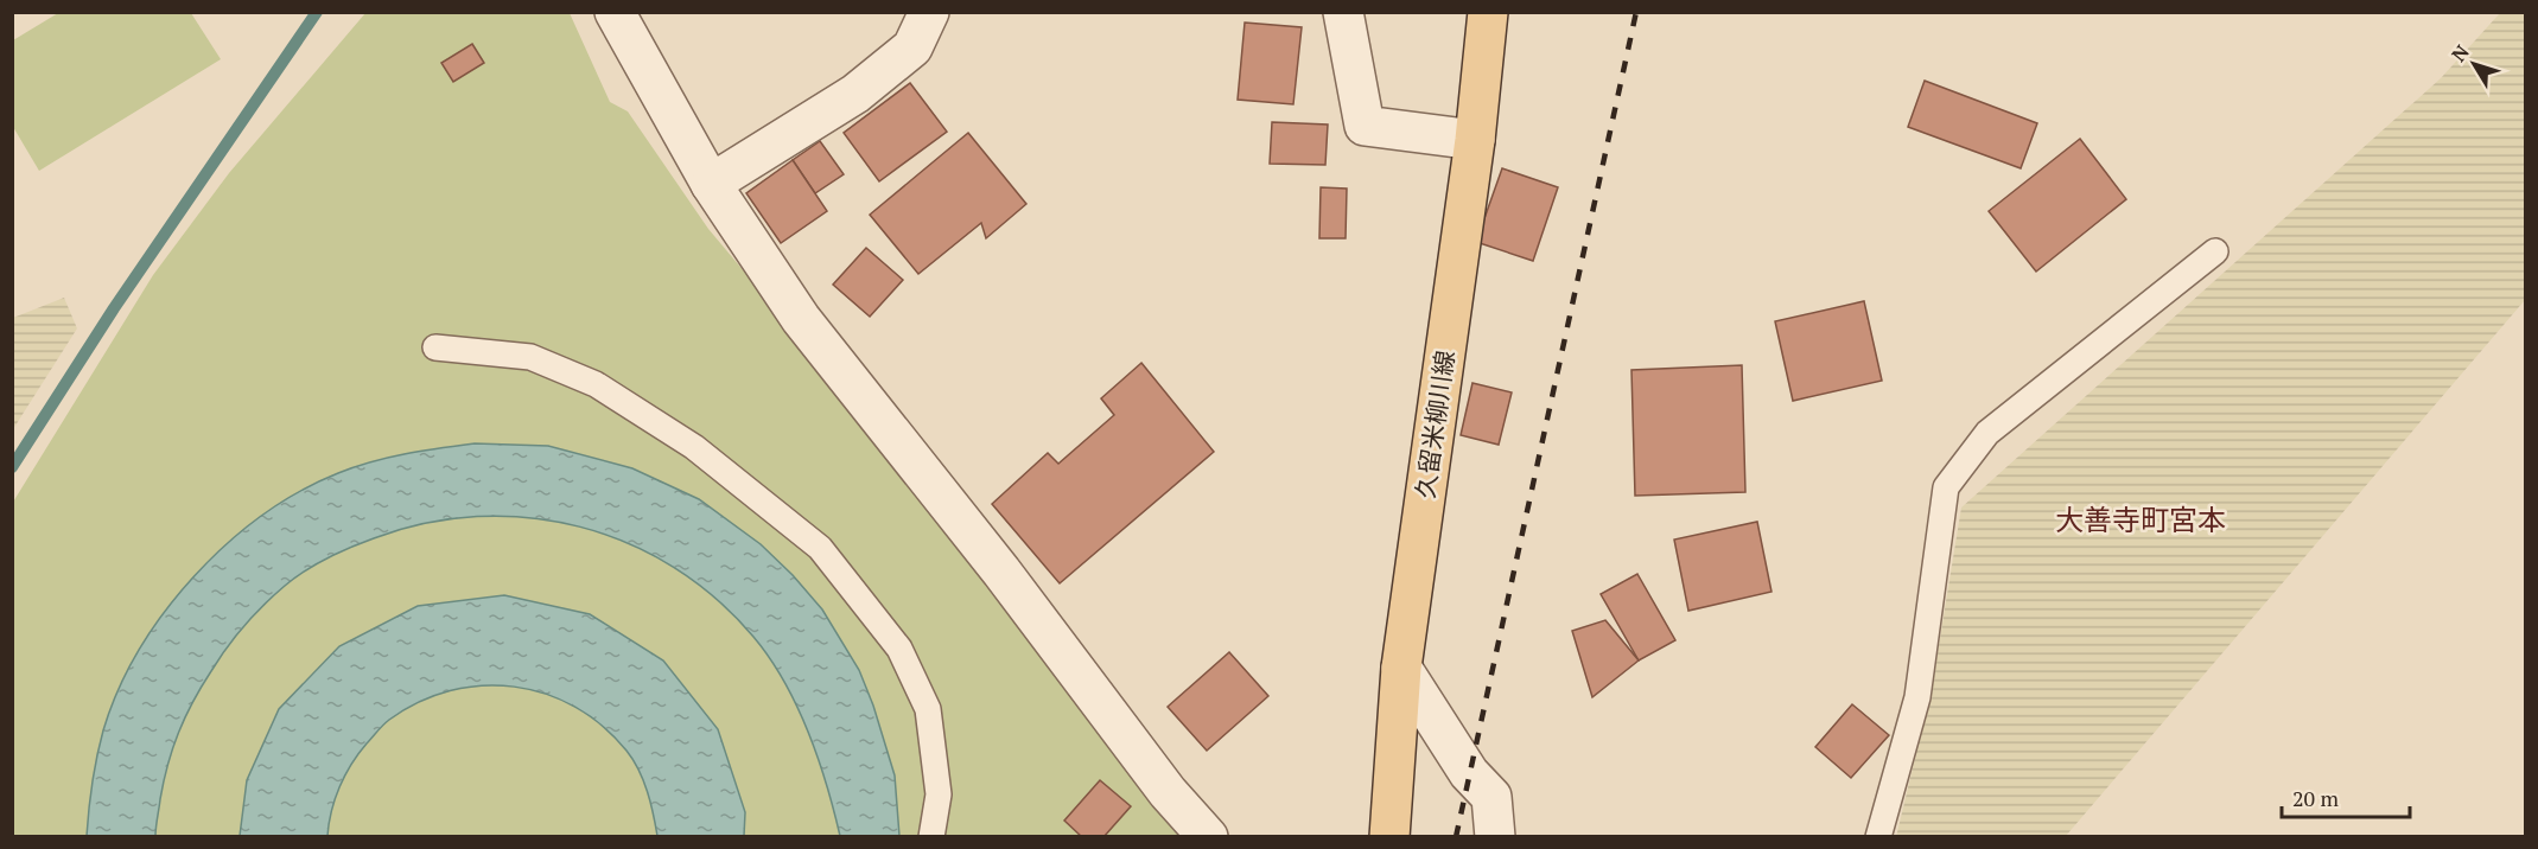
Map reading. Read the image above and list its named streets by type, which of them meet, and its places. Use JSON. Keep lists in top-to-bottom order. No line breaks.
{"streets":{"main road":["久留米柳川線"]},"districts":["大善寺町宮本"],"scale_bar":"20 m","north":"top left"}
